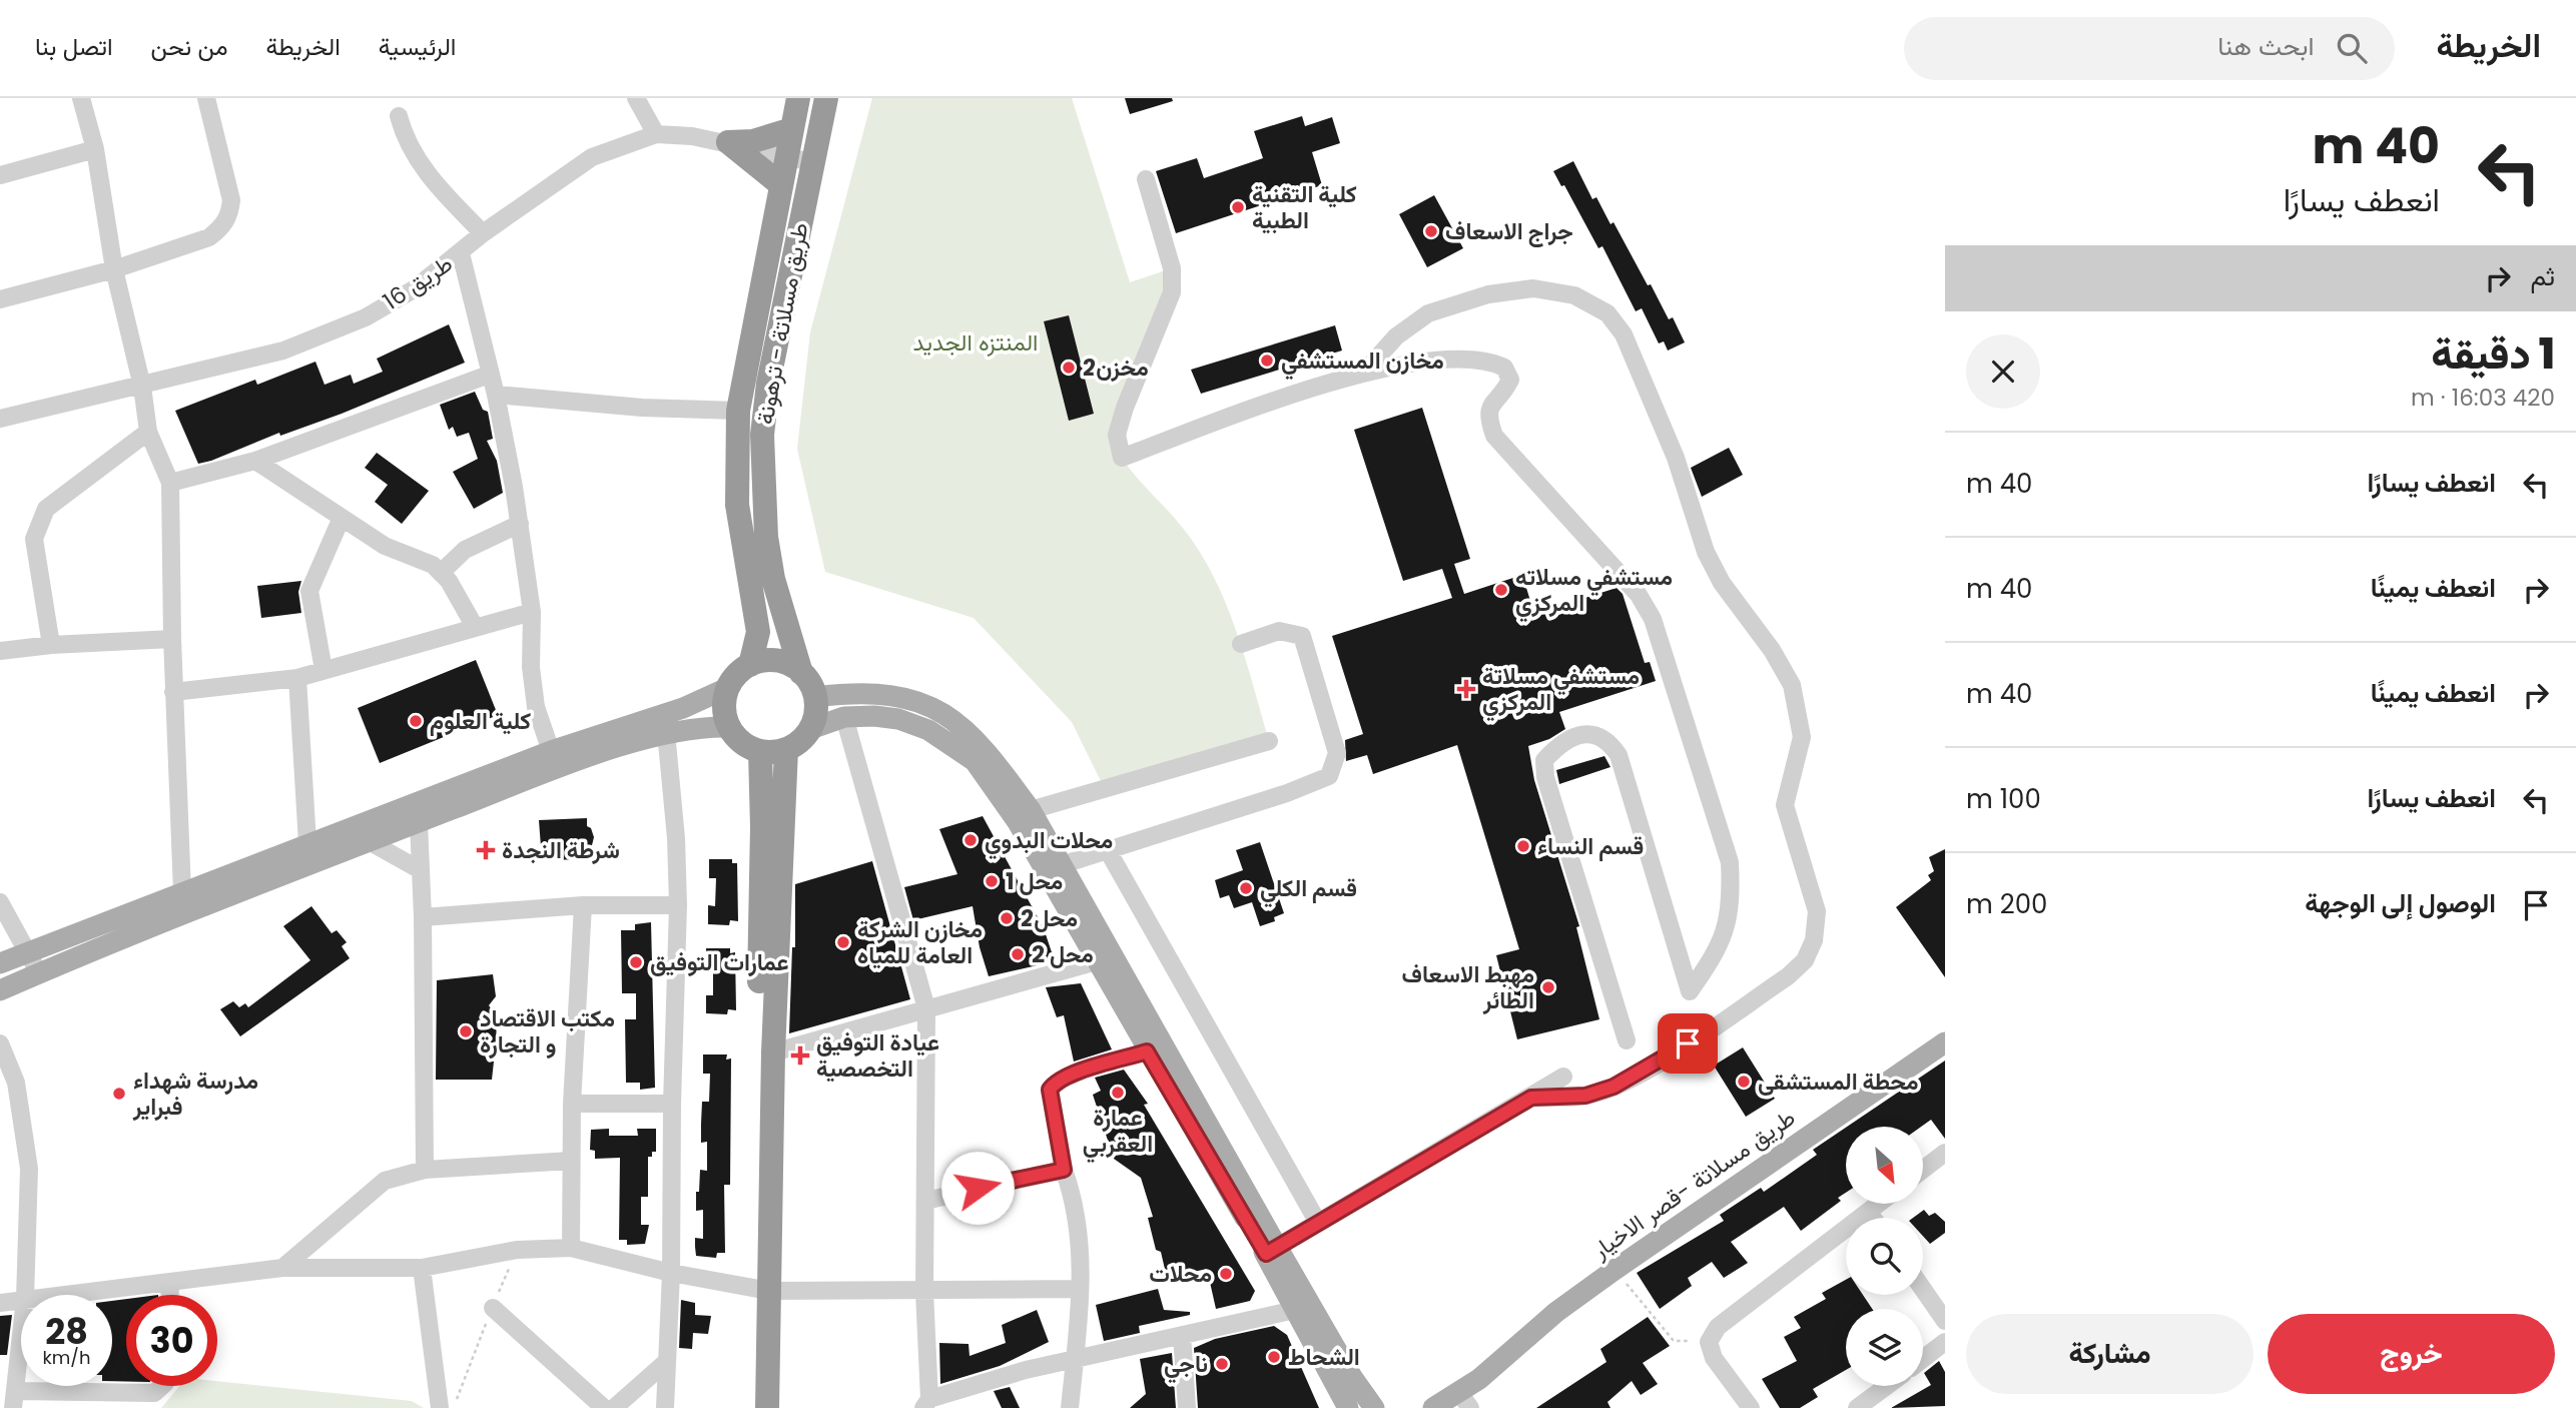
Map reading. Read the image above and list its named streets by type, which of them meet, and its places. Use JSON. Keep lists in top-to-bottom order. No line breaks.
{"streets":{"highway":["طريق مسلاتة - ترهونة"],"main road":["طريق مسلاتة -قصر الاخيار"],"street":["طريق 16"]},"crossings":[["طريق 16","طريق مسلاتة - ترهونة"]],"parks":["المنتزه الجديد"],"places":{"other":["كلية التقنية الطبية","جراج الاسعاف","مخازن المستشفي","مخزن2","مستشفي مسلاته المركزي","كلية العلوم","محلات البدوي","قسم النساء","محل 1","قسم الكلي","محل2","مخازن الشركة العامة للمياه","محل 2","عمارات التوفيق","مهبط الاسعاف الطائر","مكتب الاقتصاد و التجارة","محطة المستشقى","عمارة العقربي","مدرسة شهداء فبراير","محلات","الشحاط","ناجي"],"health":["مستشفي مسلاتة المركزي","شرطة النجدة","عيادة التوفيق التخصصية"]},"north":"bottom right","page":{"header":"الخريطة","search":"ابحث هنا","nav":["الرئيسية","الخريطة","من نحن","اتصل بنا"],"turn":["40 m","انعطف يسارًا"],"then":"ثم","heading":["1 دقيقة","420 m · 16:03"],"list":[{"name":"انعطف يسارًا","value":"40 m"},{"name":"انعطف يمينًا","value":"40 m"},{"name":"انعطف يمينًا","value":"40 m"},{"name":"انعطف يسارًا","value":"100 m"},{"name":"الوصول إلى الوجهة","value":"200 m"}],"speed":"28 km/h","limit":"30","buttons":["خروج","مشاركة"]}}
